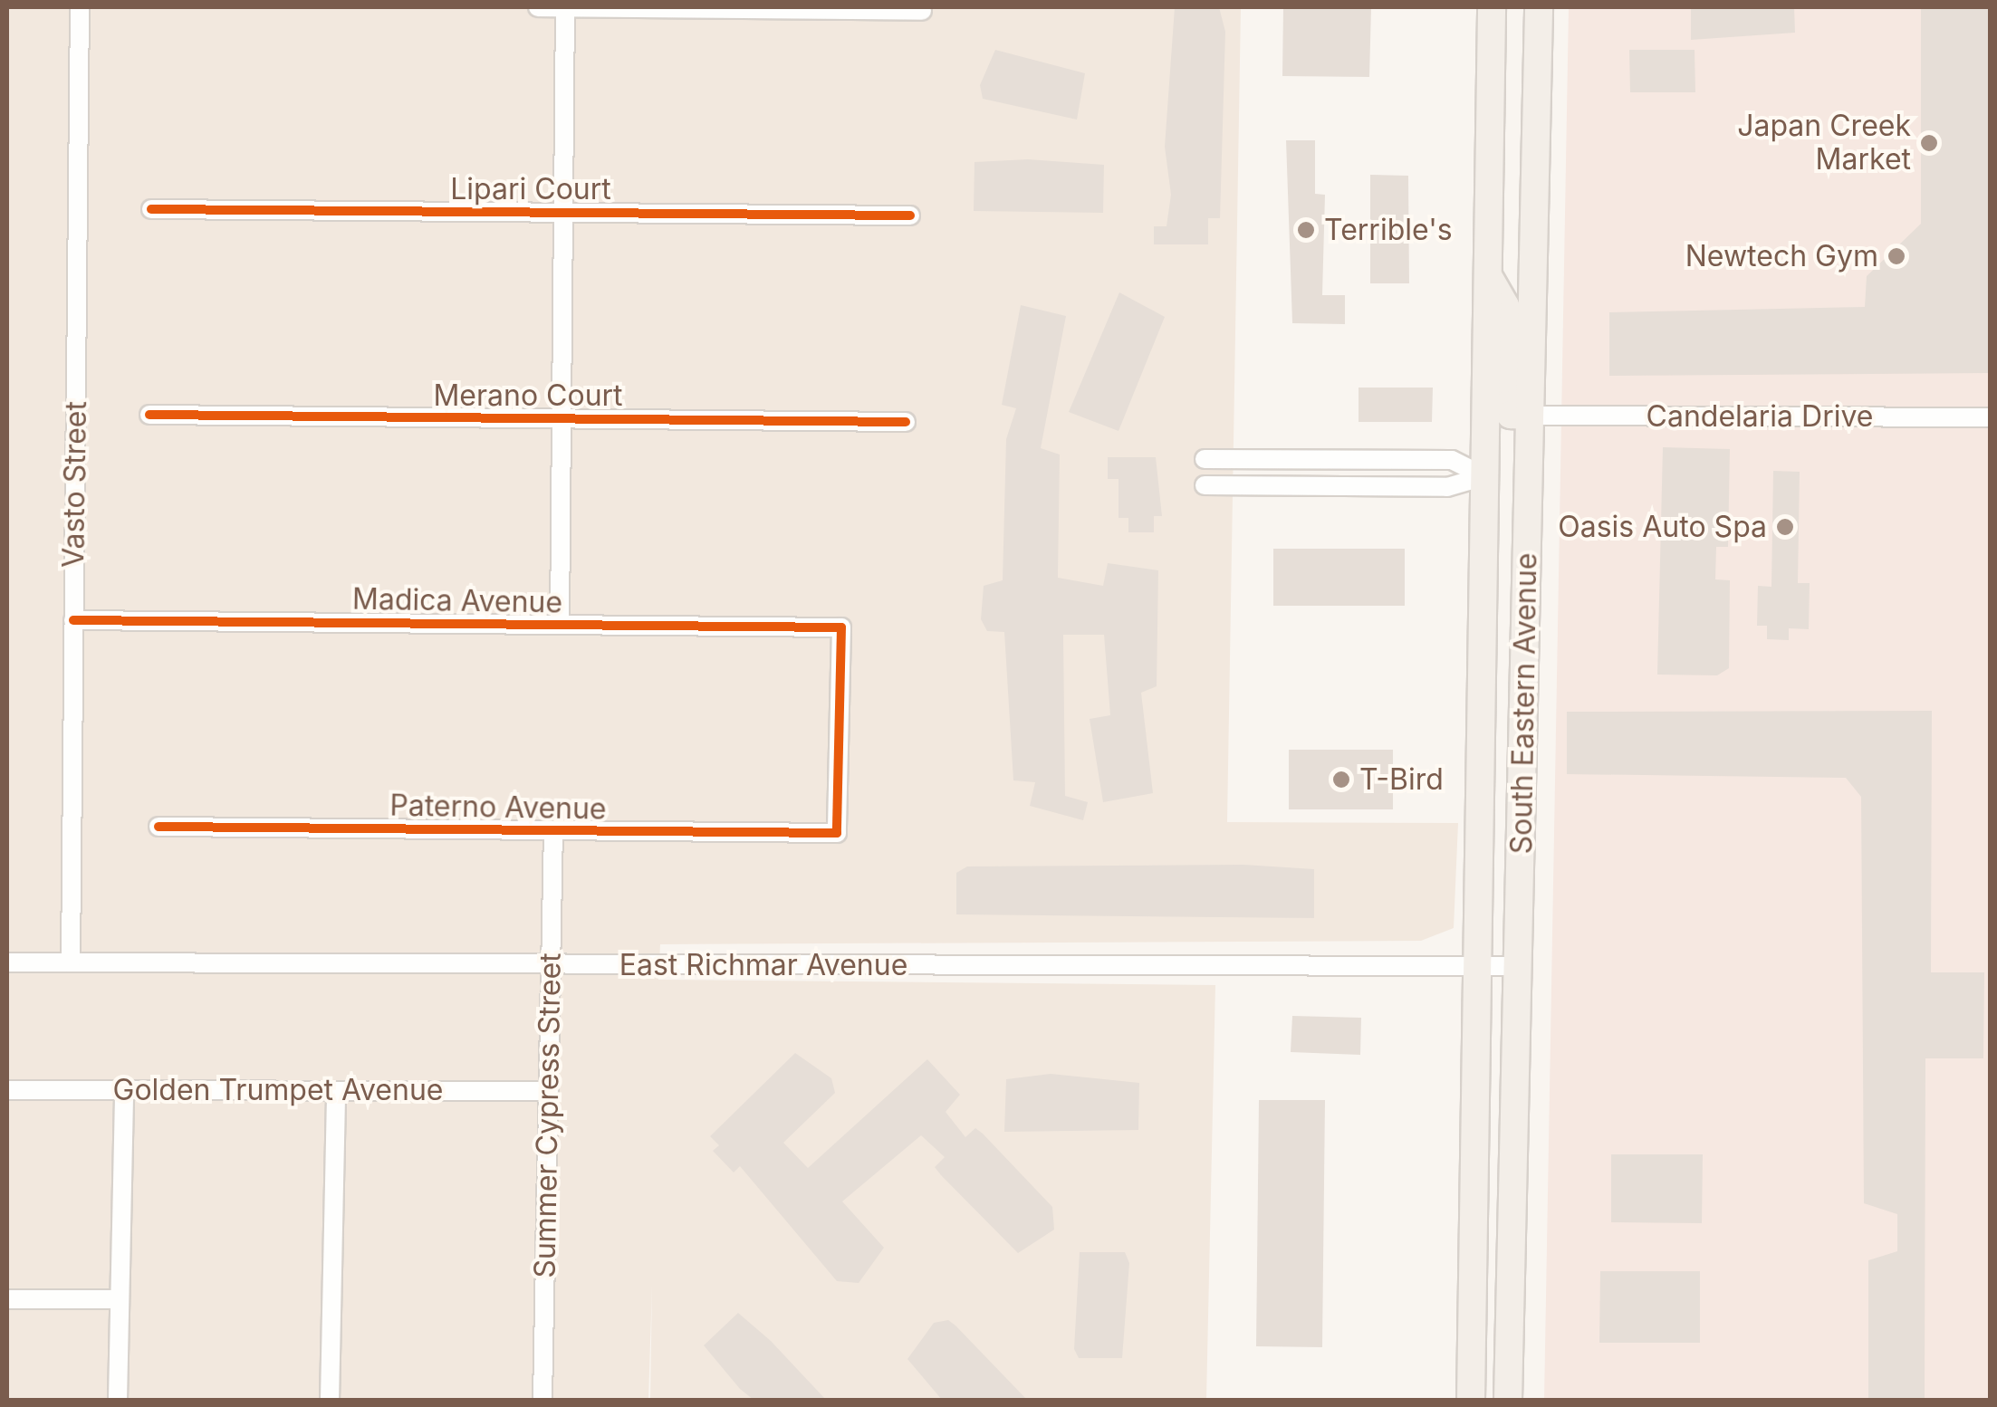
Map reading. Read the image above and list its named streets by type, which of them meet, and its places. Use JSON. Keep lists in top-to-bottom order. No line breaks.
{"streets":{"main road":["South Eastern Avenue"],"street":["Lipari Court","Merano Court","Candelaria Drive","Vasto Street","Madica Avenue","Paterno Avenue","East Richmar Avenue","Golden Trumpet Avenue","Summer Cypress Street"]},"crossings":[["Candelaria Drive","South Eastern Avenue"],["Vasto Street","Madica Avenue"],["Vasto Street","East Richmar Avenue"],["Madica Avenue","Paterno Avenue"],["South Eastern Avenue","East Richmar Avenue"],["Paterno Avenue","Summer Cypress Street"],["East Richmar Avenue","Summer Cypress Street"],["Golden Trumpet Avenue","Summer Cypress Street"]],"places":["Japan Creek Market","Terrible's","Newtech Gym","Oasis Auto Spa","T-Bird"]}
